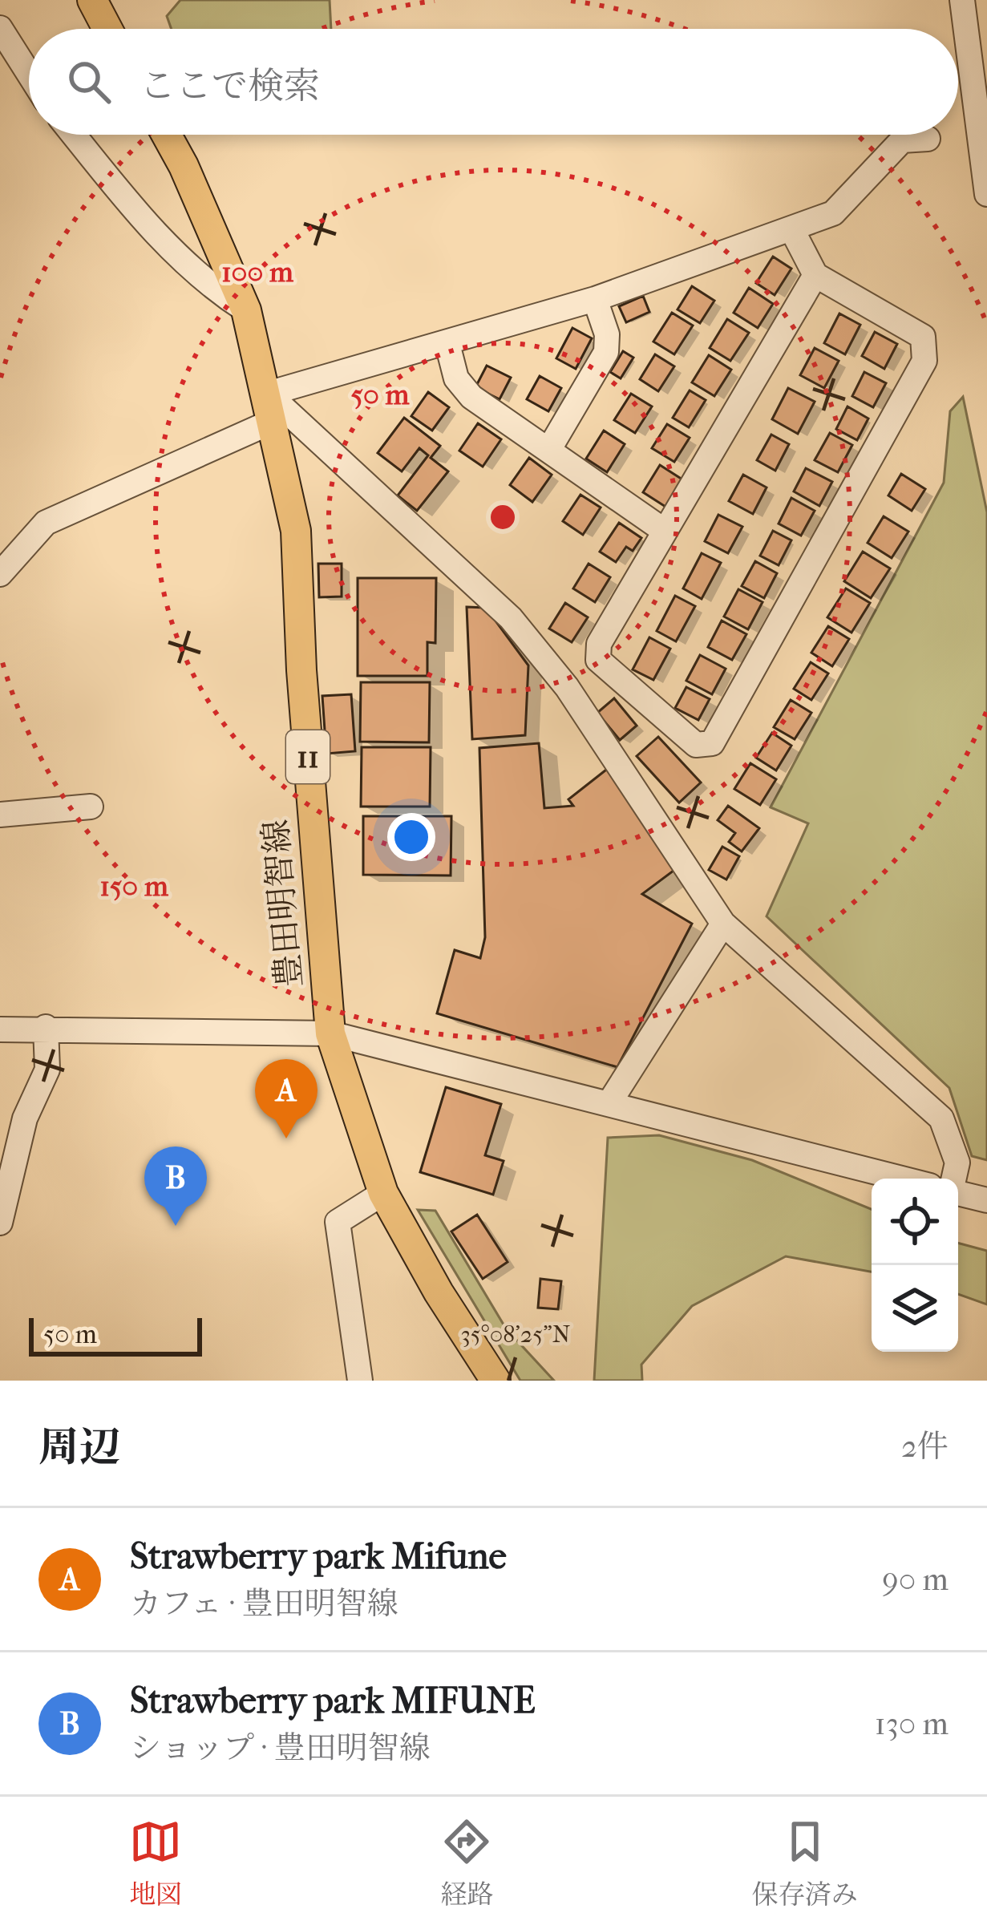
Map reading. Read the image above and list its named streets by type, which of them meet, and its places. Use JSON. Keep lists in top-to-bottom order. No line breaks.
{"streets":{"main road":["11","豊田明智線"]},"scale_bar":"50 m","page":{"search":"ここで検索","pins":["A","B"],"scale":"50 m","heading":["周辺","2件"],"list":[{"mark":"A","name":"Strawberry park Mifune","note":"カフェ · 豊田明智線","value":"90 m"},{"mark":"B","name":"Strawberry park MIFUNE","note":"ショップ · 豊田明智線","value":"130 m"}],"nav":["地図","経路","保存済み"]},"coordinates":["35°08'25\"N"],"rings":["100 m","50 m","150 m"]}
